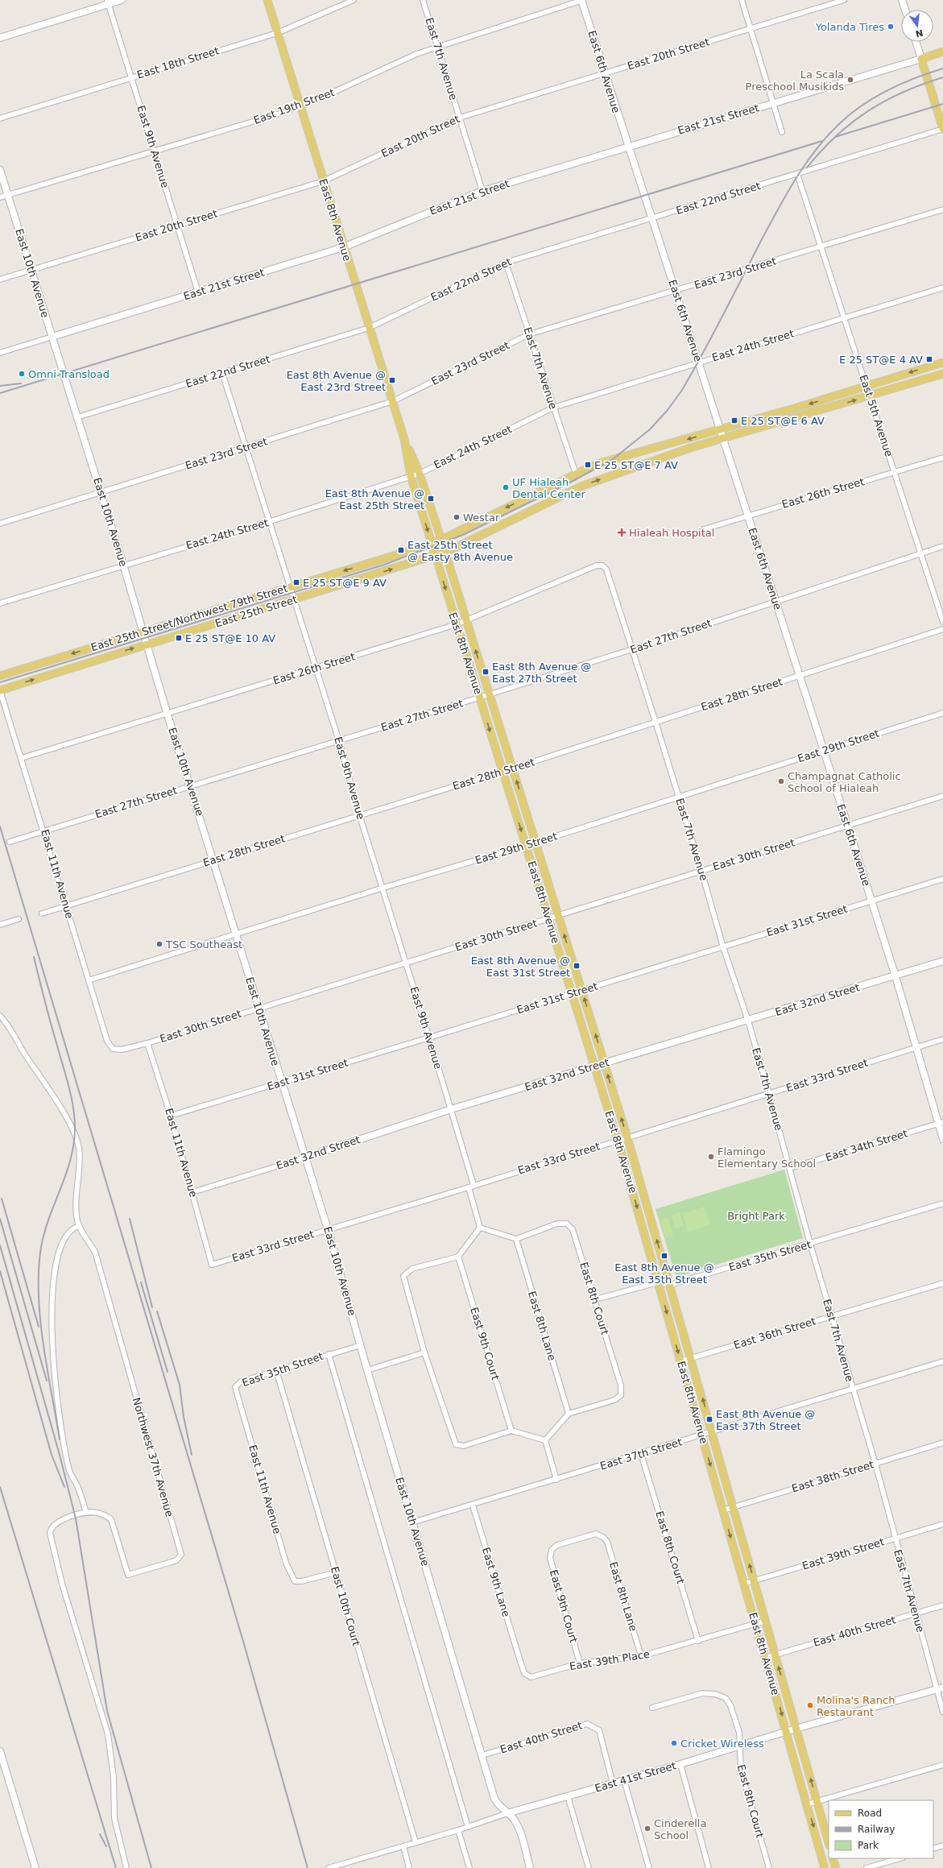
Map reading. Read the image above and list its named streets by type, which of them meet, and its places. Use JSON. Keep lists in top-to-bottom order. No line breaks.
{"streets":{"main road":["East 21st Street","East 8th Avenue","East 25th Street","East 25th Street/Northwest 79th Street"],"street":["East 20th Street","East 7th Avenue","East 18th Street","East 6th Avenue","East 19th Street","East 9th Avenue","East 22nd Street","East 10th Avenue","East 23rd Street","East 24th Street","East 5th Avenue","East 26th Street","East 27th Street","East 28th Street","East 29th Street","East 30th Street","East 11th Avenue","East 31st Street","East 32nd Street","East 33rd Street","East 34th Street","East 35th Street","East 8th Court","East 8th Lane","East 36th Street","East 9th Court","East 37th Street","Northwest 37th Avenue","East 38th Street","East 39th Street","East 9th Lane","East 10th Court","East 40th Street","East 39th Place","East 41st Street"]},"crossings":[["East 20th Street","East 7th Avenue"],["East 20th Street","East 6th Avenue"],["East 20th Street","East 9th Avenue"],["East 20th Street","East 8th Avenue"],["East 20th Street","East 10th Avenue"],["East 7th Avenue","East 19th Street"],["East 7th Avenue","East 21st Street"],["East 7th Avenue","East 22nd Street"],["East 7th Avenue","East 23rd Street"],["East 7th Avenue","East 24th Street"],["East 7th Avenue","East 26th Street"],["East 7th Avenue","East 25th Street/Northwest 79th Street"],["East 7th Avenue","East 27th Street"],["East 7th Avenue","East 28th Street"],["East 7th Avenue","East 29th Street"],["East 7th Avenue","East 30th Street"],["East 7th Avenue","East 31st Street"],["East 7th Avenue","East 32nd Street"],["East 7th Avenue","East 33rd Street"],["East 7th Avenue","East 34th Street"],["East 7th Avenue","East 35th Street"],["East 7th Avenue","East 36th Street"],["East 7th Avenue","East 37th Street"],["East 7th Avenue","East 38th Street"],["East 7th Avenue","East 39th Street"],["East 7th Avenue","East 40th Street"],["East 7th Avenue","East 41st Street"],["East 18th Street","East 9th Avenue"],["East 18th Street","East 8th Avenue"],["East 6th Avenue","East 19th Street"],["East 6th Avenue","East 21st Street"],["East 6th Avenue","East 22nd Street"],["East 6th Avenue","East 23rd Street"],["East 6th Avenue","East 24th Street"],["East 6th Avenue","East 26th Street"],["East 6th Avenue","East 25th Street"],["East 6th Avenue","East 25th Street/Northwest 79th Street"],["East 6th Avenue","East 27th Street"],["East 6th Avenue","East 28th Street"],["East 6th Avenue","East 29th Street"],["East 6th Avenue","East 30th Street"],["East 6th Avenue","East 31st Street"],["East 6th Avenue","East 32nd Street"],["East 6th Avenue","East 33rd Street"],["East 6th Avenue","East 34th Street"],["East 19th Street","East 9th Avenue"],["East 19th Street","East 8th Avenue"],["East 19th Street","East 10th Avenue"],["East 21st Street","East 9th Avenue"],["East 21st Street","East 8th Avenue"],["East 21st Street","East 10th Avenue"],["East 9th Avenue","East 22nd Street"],["East 9th Avenue","East 23rd Street"],["East 9th Avenue","East 24th Street"],["East 9th Avenue","East 26th Street"],["East 9th Avenue","East 25th Street"],["East 9th Avenue","East 25th Street/Northwest 79th Street"],["East 9th Avenue","East 27th Street"],["East 9th Avenue","East 28th Street"],["East 9th Avenue","East 29th Street"],["East 9th Avenue","East 30th Street"],["East 9th Avenue","East 31st Street"],["East 9th Avenue","East 32nd Street"],["East 9th Avenue","East 33rd Street"],["East 22nd Street","East 8th Avenue"],["East 22nd Street","East 10th Avenue"],["East 22nd Street","East 5th Avenue"],["East 8th Avenue","East 23rd Street"],["East 8th Avenue","East 24th Street"],["East 8th Avenue","East 26th Street"],["East 8th Avenue","East 25th Street"],["East 8th Avenue","East 25th Street/Northwest 79th Street"],["East 8th Avenue","East 27th Street"],["East 8th Avenue","East 28th Street"],["East 8th Avenue","East 29th Street"],["East 8th Avenue","East 30th Street"],["East 8th Avenue","East 31st Street"],["East 8th Avenue","East 32nd Street"],["East 8th Avenue","East 33rd Street"],["East 8th Avenue","East 35th Street"],["East 8th Avenue","East 36th Street"],["East 8th Avenue","East 37th Street"],["East 8th Avenue","East 38th Street"],["East 8th Avenue","East 39th Street"],["East 8th Avenue","East 40th Street"],["East 8th Avenue","East 39th Place"],["East 8th Avenue","East 41st Street"],["East 10th Avenue","East 23rd Street"],["East 10th Avenue","East 24th Street"],["East 10th Avenue","East 26th Street"],["East 10th Avenue","East 25th Street"],["East 10th Avenue","East 25th Street/Northwest 79th Street"],["East 10th Avenue","East 27th Street"],["East 10th Avenue","East 28th Street"],["East 10th Avenue","East 29th Street"],["East 10th Avenue","East 30th Street"],["East 10th Avenue","East 31st Street"],["East 10th Avenue","East 32nd Street"],["East 10th Avenue","East 33rd Street"],["East 10th Avenue","East 35th Street"],["East 10th Avenue","East 37th Street"],["East 10th Avenue","East 40th Street"],["East 10th Avenue","East 41st Street"],["East 23rd Street","East 5th Avenue"],["East 24th Street","East 5th Avenue"],["East 5th Avenue","East 26th Street"],["East 5th Avenue","East 25th Street/Northwest 79th Street"],["East 5th Avenue","East 27th Street"],["East 26th Street","East 11th Avenue"],["East 25th Street","East 11th Avenue"],["East 27th Street","East 11th Avenue"],["East 28th Street","East 11th Avenue"],["East 29th Street","East 11th Avenue"],["East 30th Street","East 11th Avenue"],["East 11th Avenue","East 31st Street"],["East 11th Avenue","East 32nd Street"],["East 11th Avenue","East 33rd Street"],["East 11th Avenue","East 35th Street"],["East 11th Avenue","East 10th Court"],["East 35th Street","East 8th Court"],["East 35th Street","East 10th Court"],["East 8th Court","East 8th Lane"],["East 8th Court","East 37th Street"],["East 8th Court","East 39th Place"],["East 8th Court","East 41st Street"],["East 8th Lane","East 9th Court"],["East 8th Lane","East 39th Place"],["East 9th Court","East 39th Place"],["East 37th Street","East 9th Lane"],["East 9th Lane","East 39th Place"],["East 10th Court","East 41st Street"],["East 40th Street","East 41st Street"]],"one_way":["East 25th Street","East 25th Street/Northwest 79th Street"],"parks":["Bright Park"],"places":{"other":["Yolanda Tires","La Scala Preschool Musikids","Omni Transload","UF Hialeah Dental Center","Westar","Champagnat Catholic School of Hialeah","TSC Southeast","Flamingo Elementary School","Molina's Ranch Restaurant","Cricket Wireless","Cinderella School"],"transit":["E 25 ST@E 4 AV","East 8th Avenue @ East 23rd Street","E 25 ST@E 6 AV","E 25 ST@E 7 AV","East 8th Avenue @ East 25th Street","East 25th Street @ Easty 8th Avenue","E 25 ST@E 9 AV","E 25 ST@E 10 AV","East 8th Avenue @ East 27th Street","East 8th Avenue @ East 31st Street","East 8th Avenue @ East 35th Street","East 8th Avenue @ East 37th Street"],"health":["Hialeah Hospital"]},"legend":["Road","Railway","Park"],"north":"bottom"}
